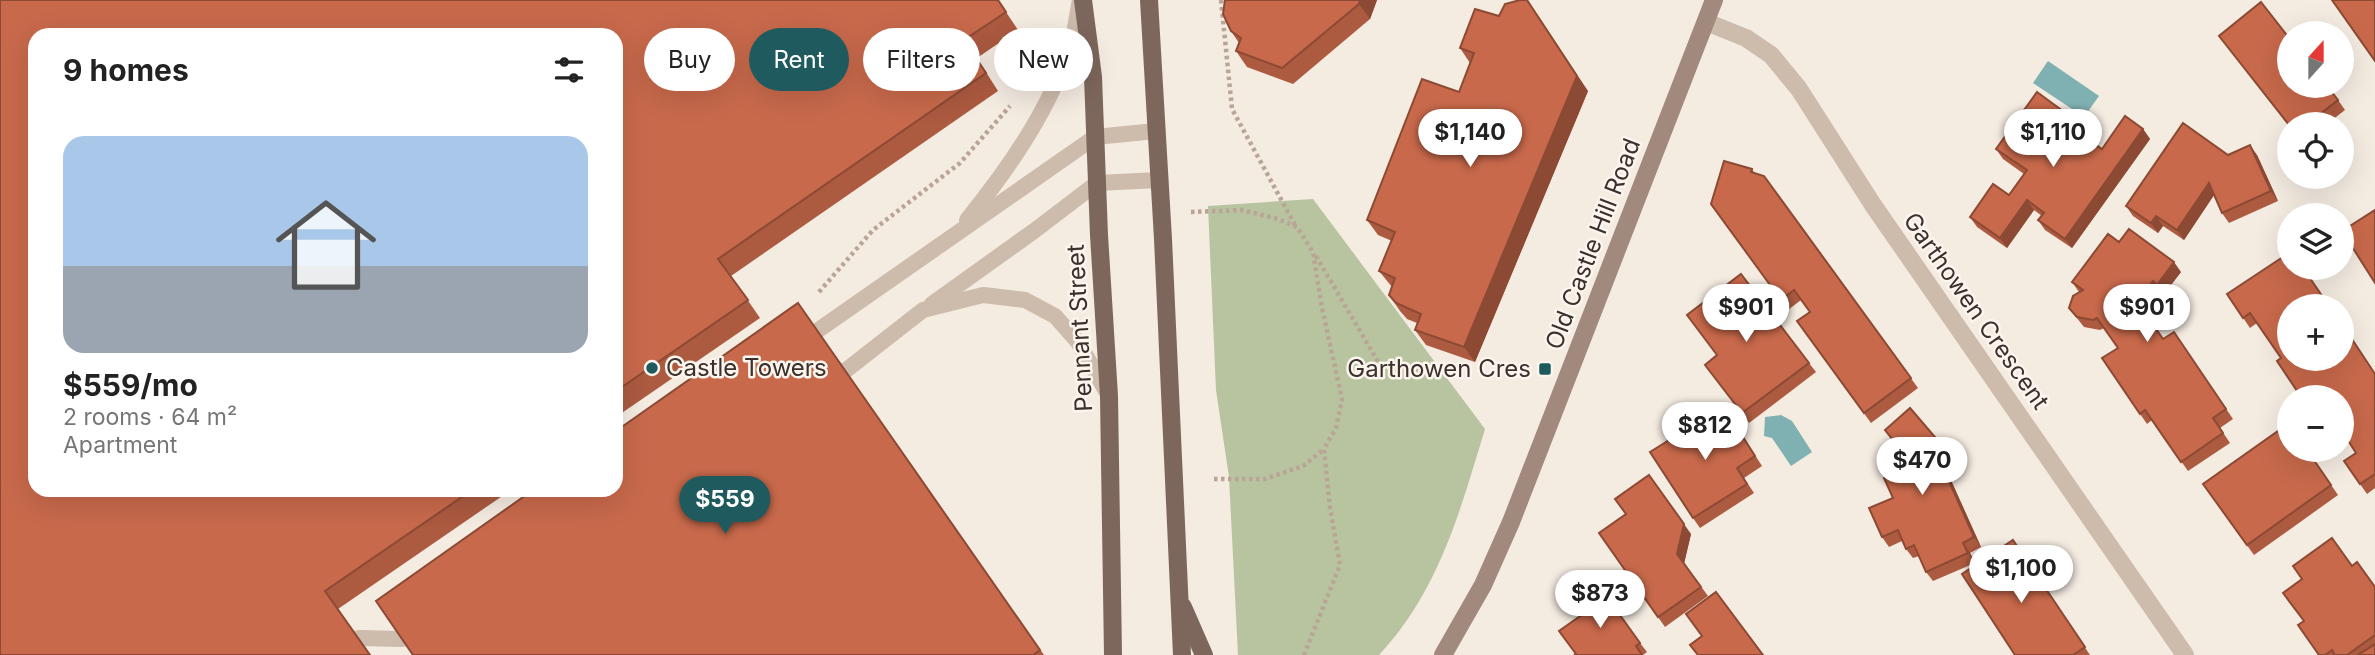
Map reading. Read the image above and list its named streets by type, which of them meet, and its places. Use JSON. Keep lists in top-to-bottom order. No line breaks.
{"streets":{"main road":["Pennant Street"],"street":["Old Castle Hill Road","Garthowen Crescent"]},"crossings":[["Old Castle Hill Road","Garthowen Crescent"]],"places":{"other":["Castle Towers"],"transit":["Garthowen Cres"]},"north":"top","page":{"map_buttons":["+","−"],"chip":["Buy","Rent","Filters","New"],"heading":"9 homes","price":["$1,140","$1,110","$901","$901","$812","$470","$559","$1,100","$873"],"list":[{"name":"$559/mo","note":"2 rooms · 64 m² · Apartment"}]}}
